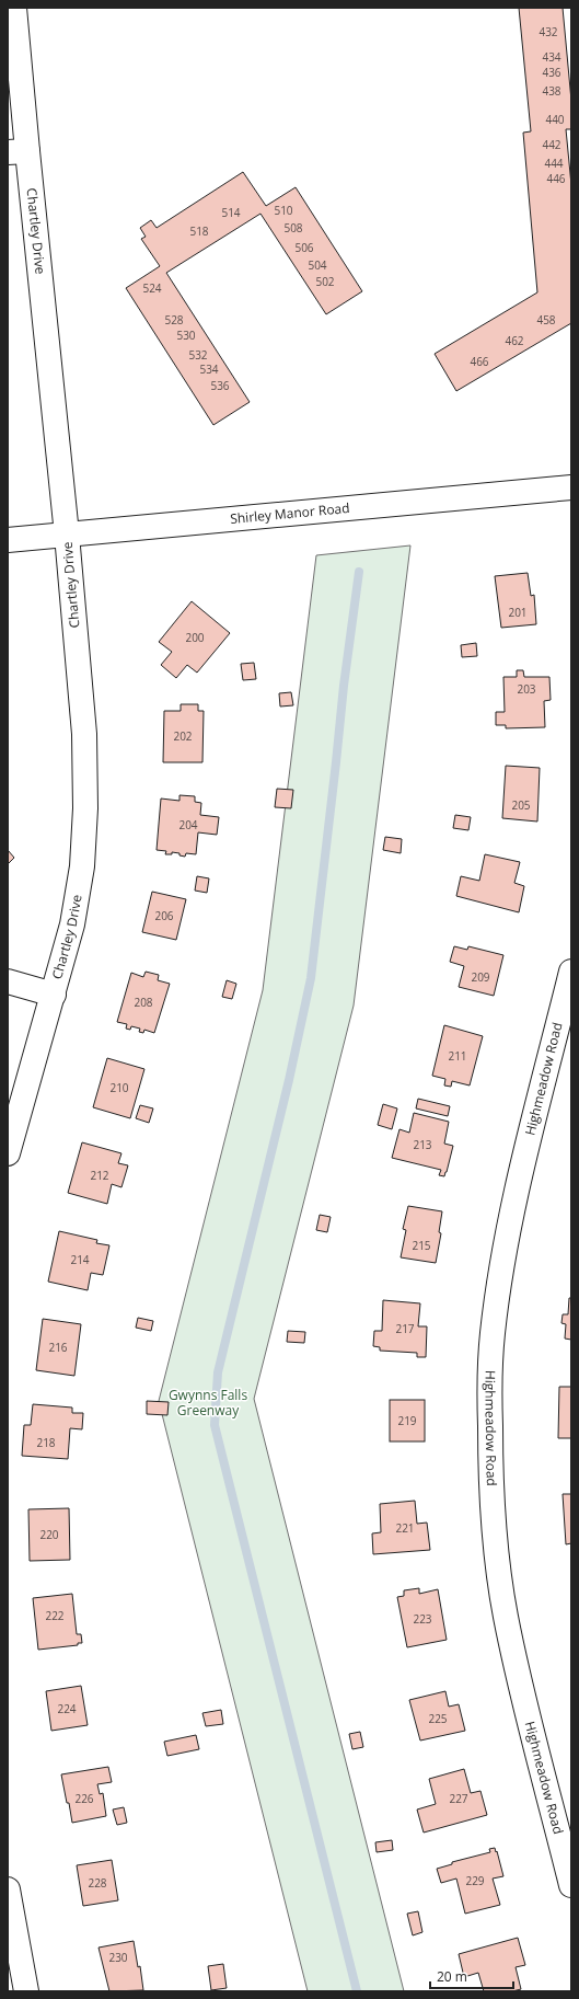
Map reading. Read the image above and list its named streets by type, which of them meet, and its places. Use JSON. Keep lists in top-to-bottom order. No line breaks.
{"streets":{"street":["Chartley Drive","Shirley Manor Road","Highmeadow Road"]},"crossings":[["Chartley Drive","Shirley Manor Road"]],"parks":["Gwynns Falls Greenway"],"house_numbers":["432","434","436","438","440","442","444","446","510","514","508","518","506","504","502","524","528","458","530","462","532","466","534","536","201","200","203","202","205","204","206","209","208","211","210","213","212","215","214","217","216","219","218","221","220","222","223","224","225","226","227","229","228","230"],"scale_bar":"20 m"}
